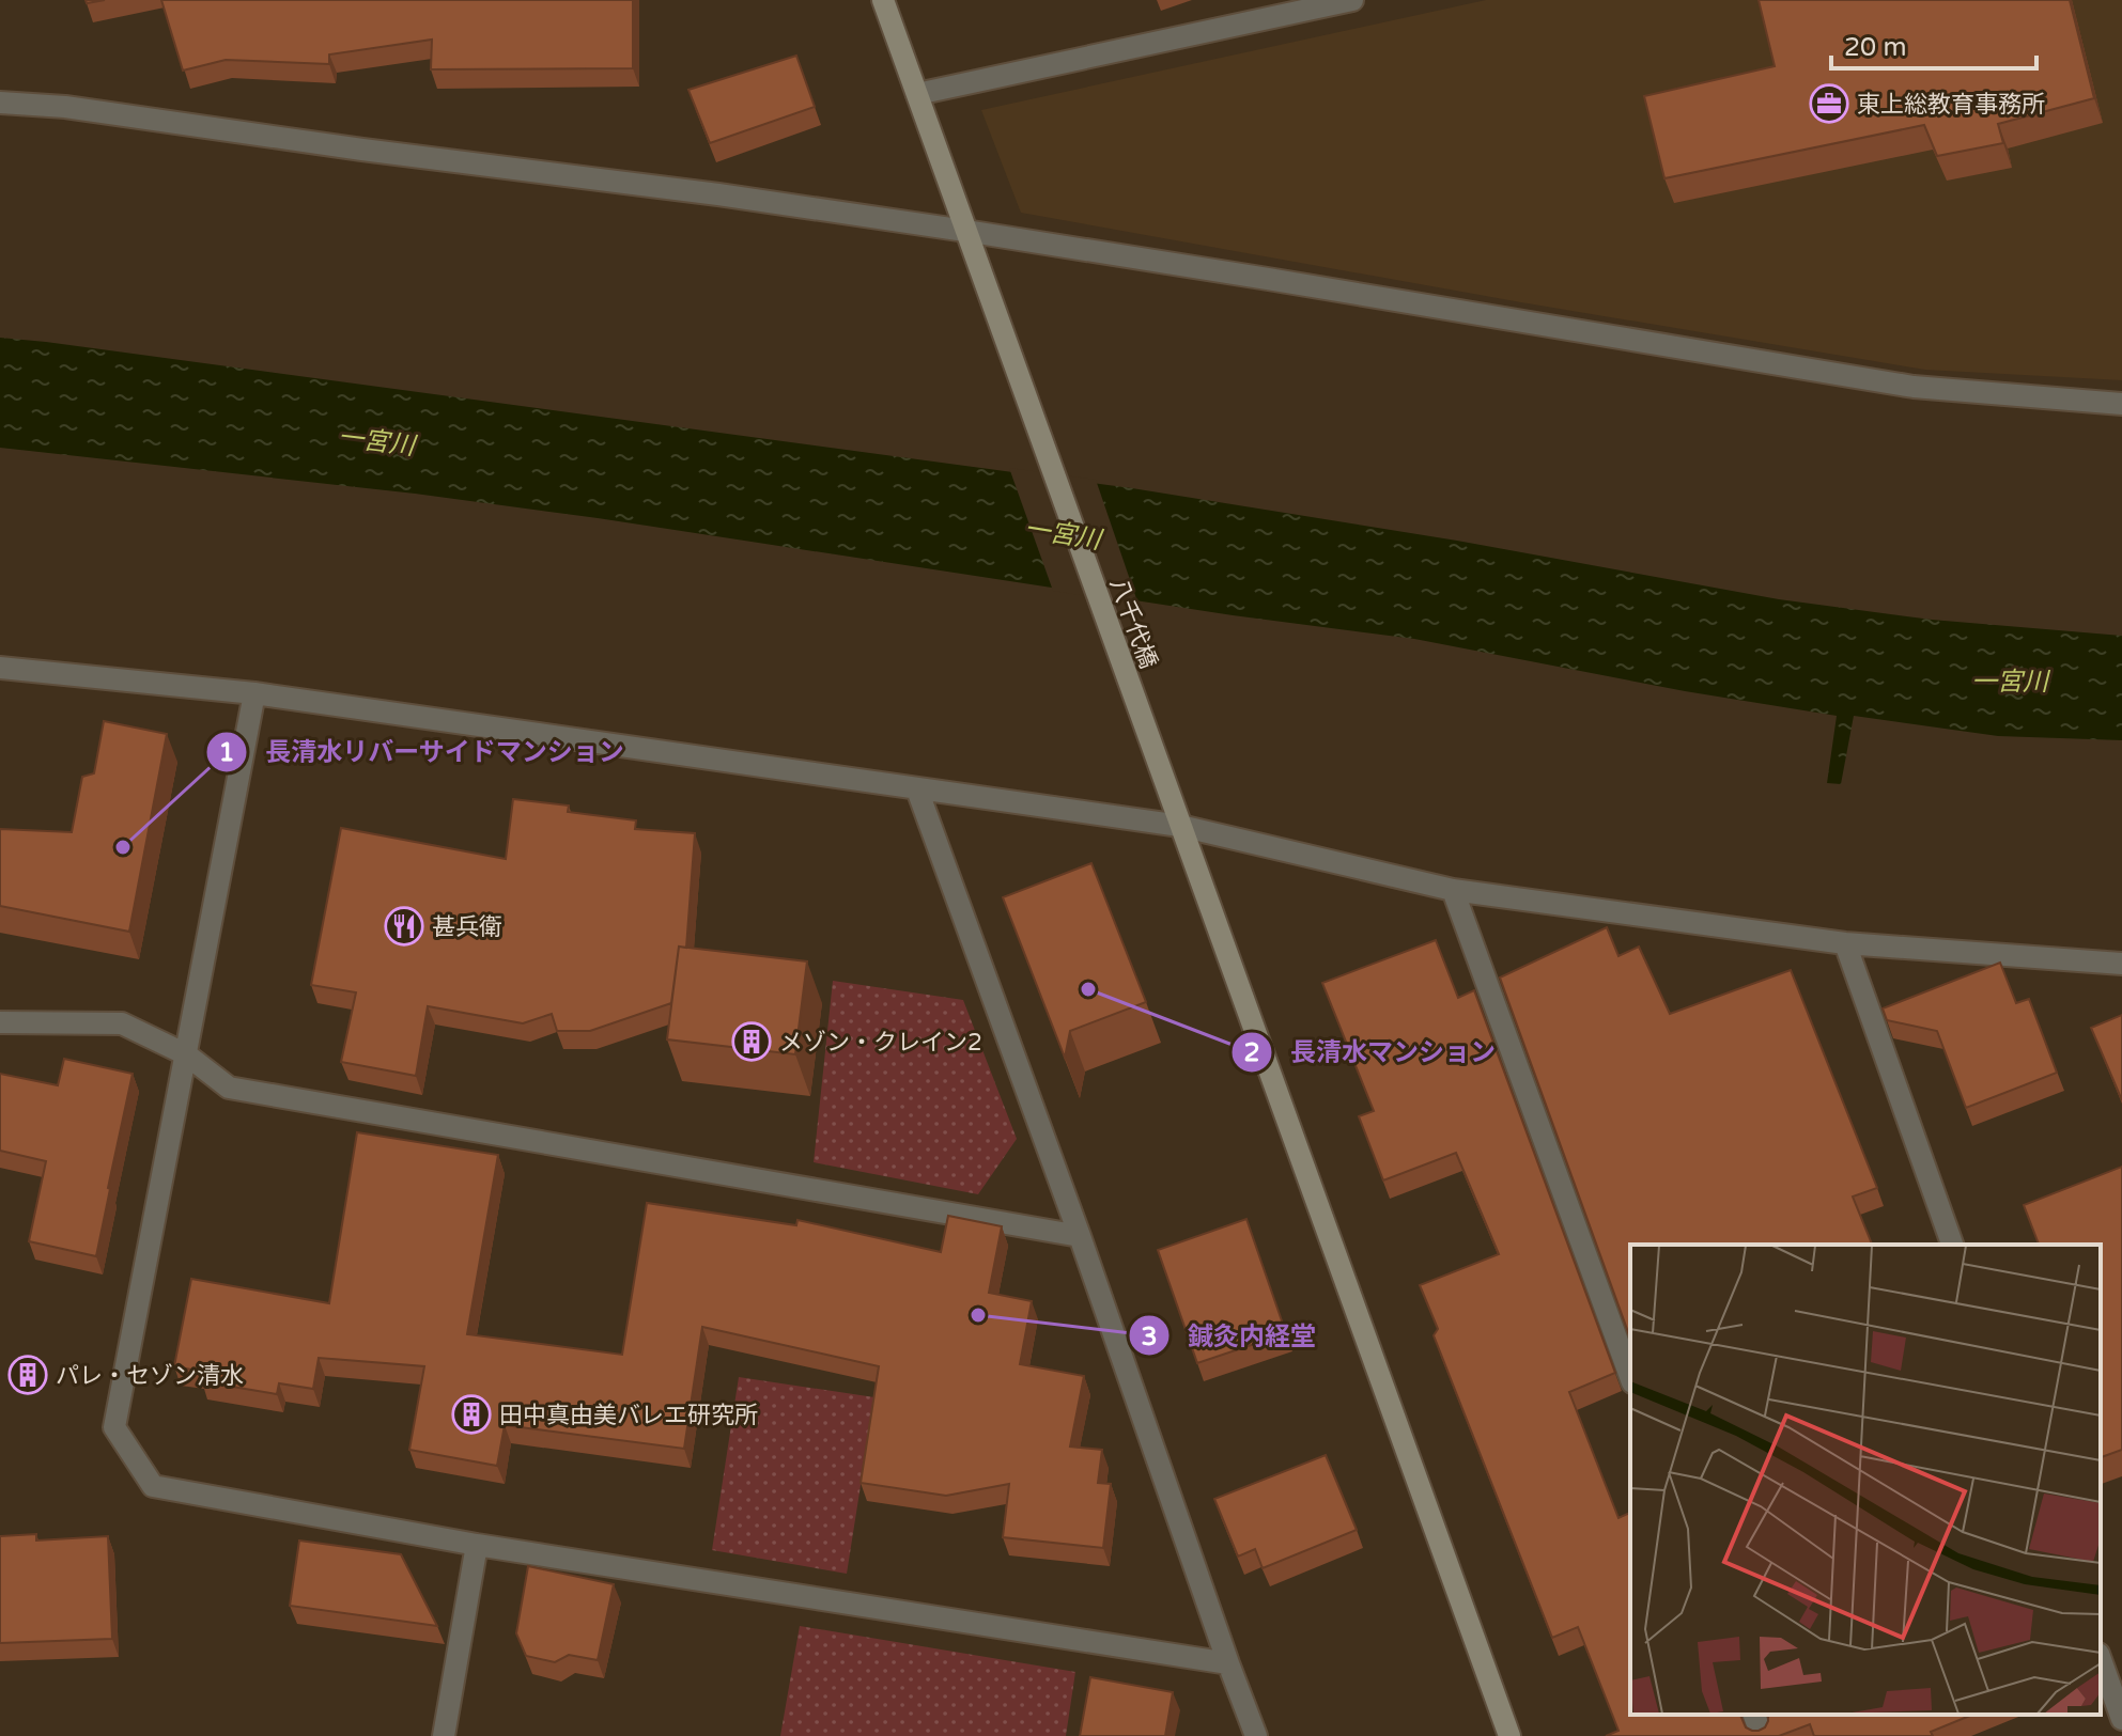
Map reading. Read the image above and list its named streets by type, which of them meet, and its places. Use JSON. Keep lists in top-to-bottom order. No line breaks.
{"streets":{"street":["八千代橋"]},"water":["一宮川"],"places":{"office":["東上総教育事務所"],"other":["長清水リバーサイドマンション","長清水マンション","鍼灸内経堂"],"restaurant":["甚兵衛"],"building":["メゾン・クレイン2","パレ・セゾン清水","田中真由美バレエ研究所"]},"scale_bar":"20 m"}
